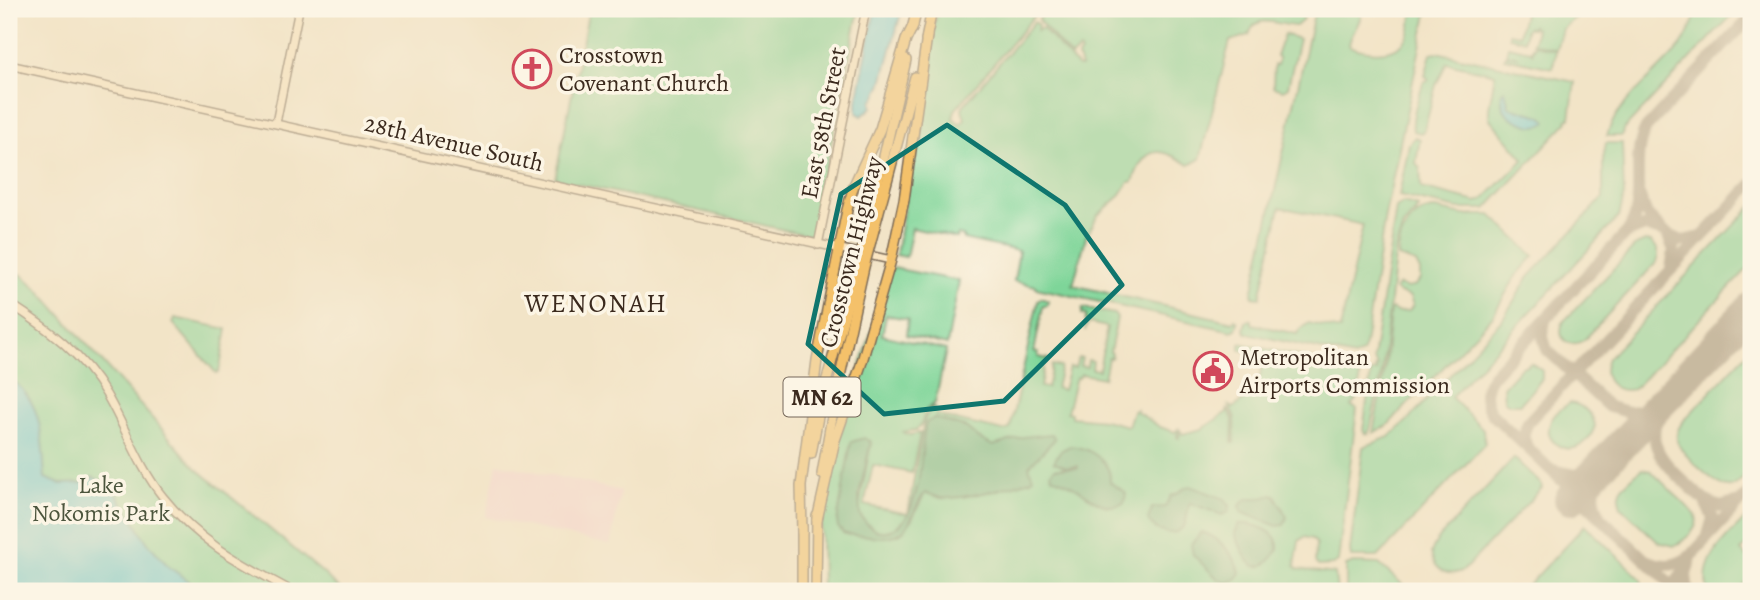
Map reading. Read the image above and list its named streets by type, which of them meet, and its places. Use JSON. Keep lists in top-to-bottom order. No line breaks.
{"streets":{"highway":["Crosstown Highway","MN 62"],"street":["East 58th Street","28th Avenue South"]},"crossings":[["East 58th Street","28th Avenue South"]],"districts":["WENONAH"],"parks":["Lake Nokomis Park"],"places":{"church":["Crosstown Covenant Church"],"public building":["Metropolitan Airports Commission"]}}
